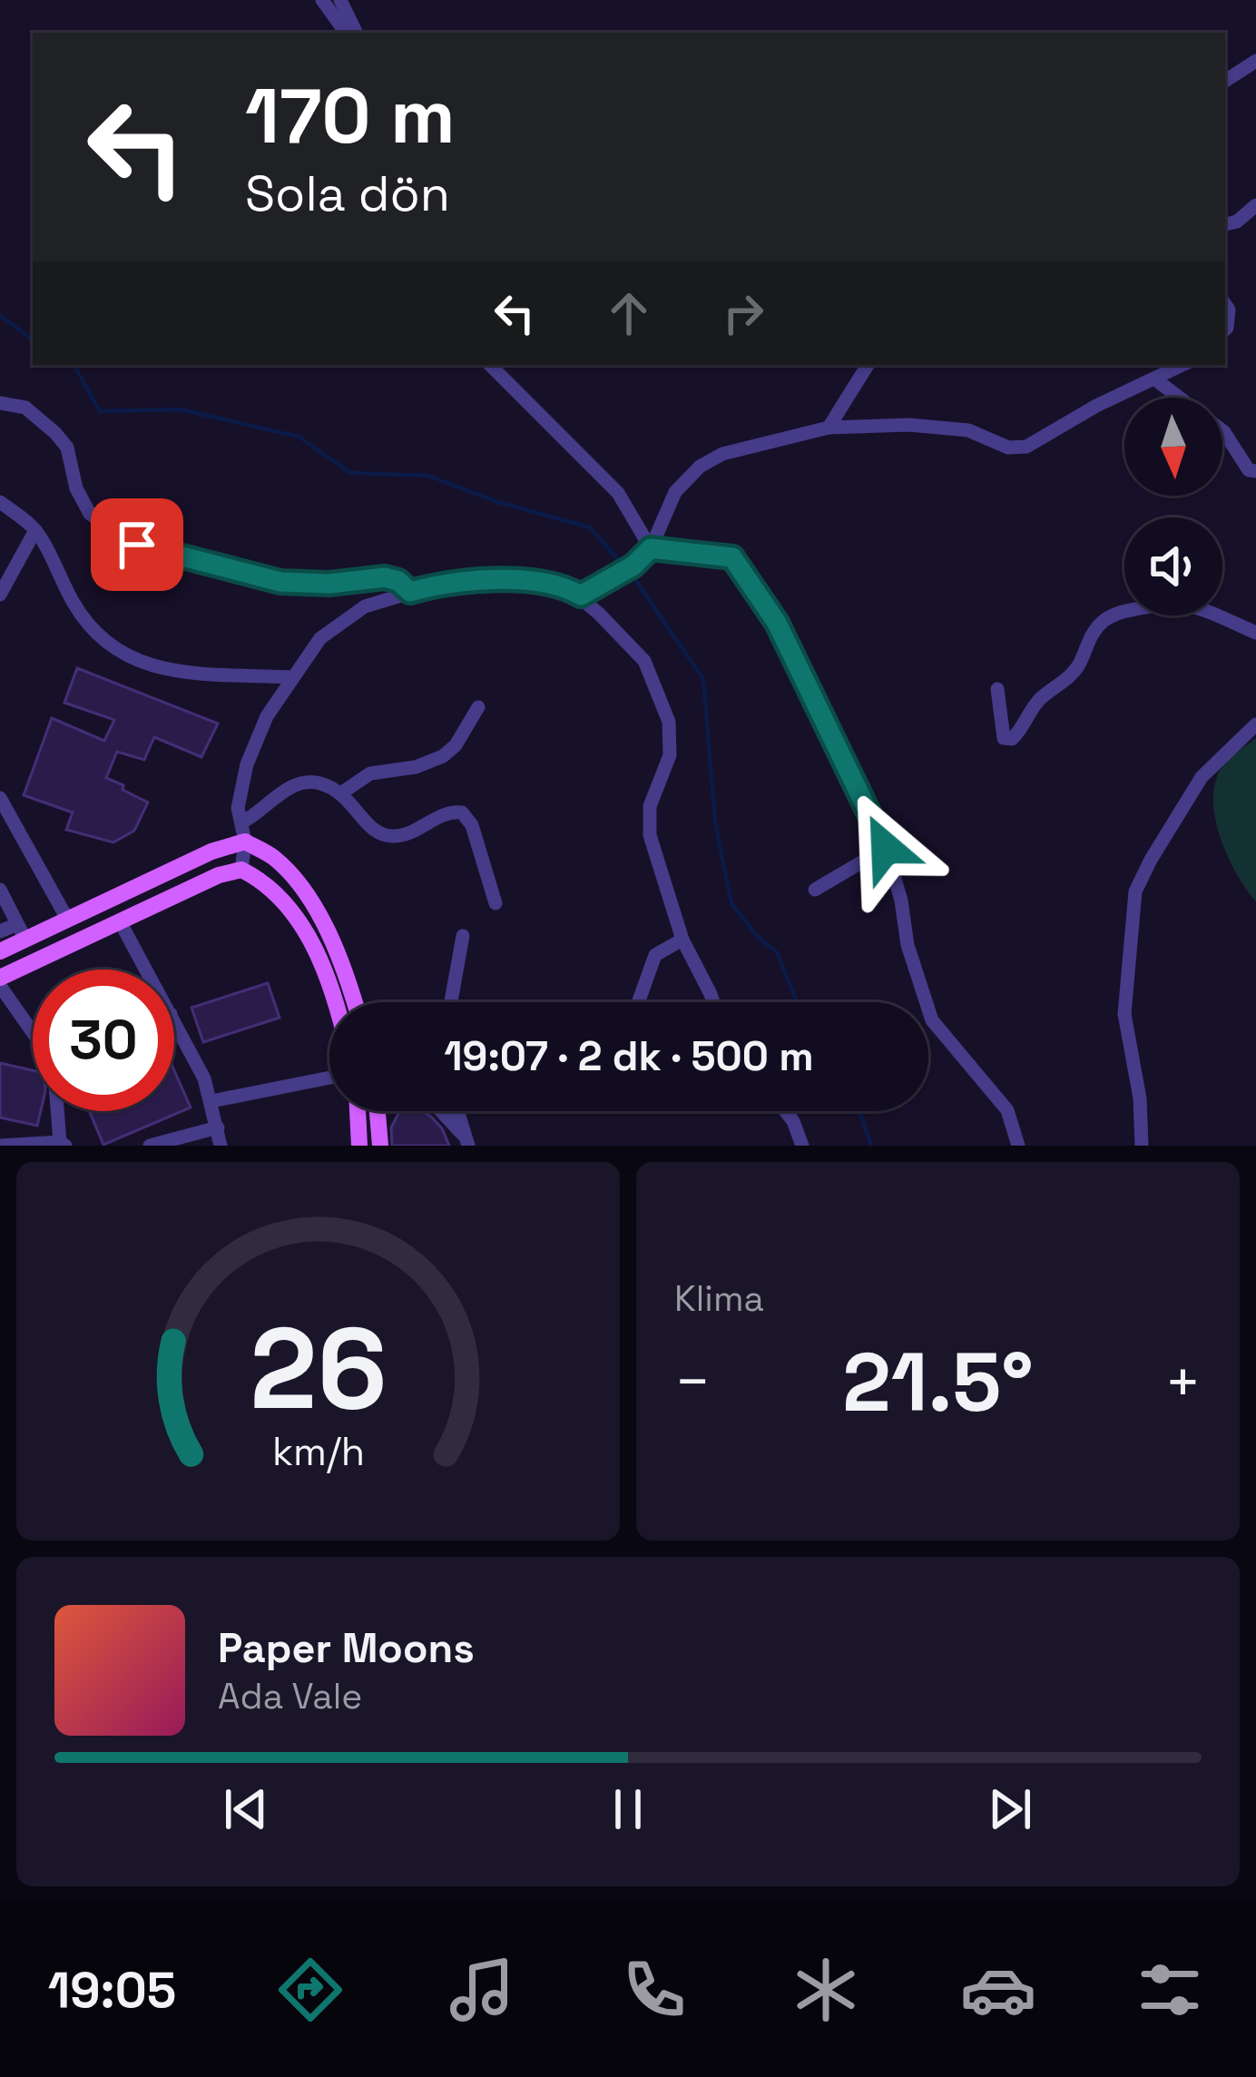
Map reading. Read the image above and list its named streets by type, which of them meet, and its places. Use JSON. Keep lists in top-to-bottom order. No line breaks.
{"north":"bottom","page":{"turn":["170 m","Sola dön"],"limit":"30","trip":"19:07 · 2 dk · 500 m","tile":"Klima","heat":["−","21.5°","+"],"song":["Paper Moons","Ada Vale"],"tabs":"19:05","gauge":["26","km/h"]}}
